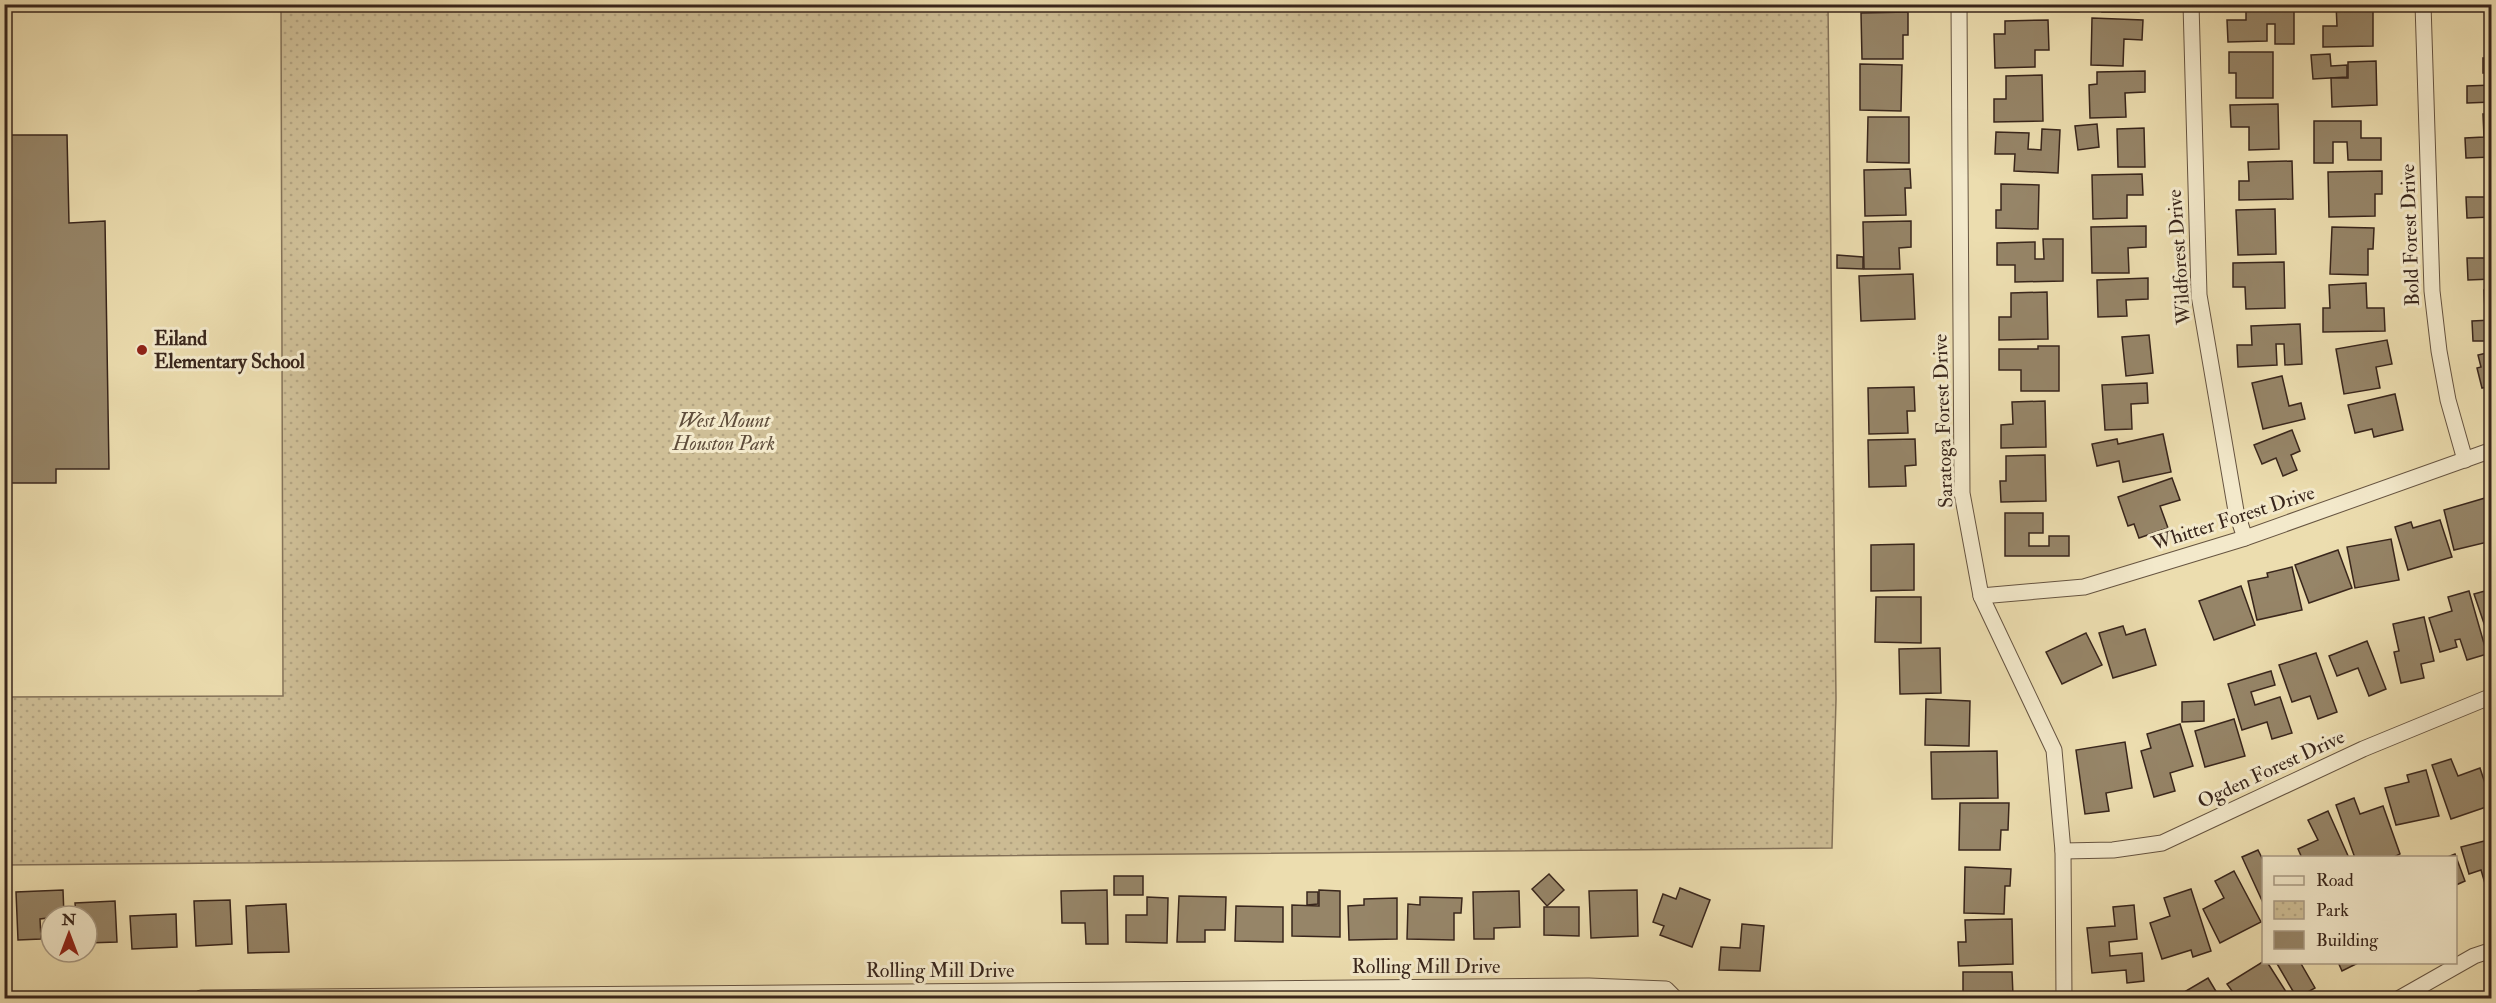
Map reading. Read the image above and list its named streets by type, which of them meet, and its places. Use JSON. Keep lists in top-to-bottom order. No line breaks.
{"streets":{"street":["Bold Forest Drive","Wildforest Drive","Saratoga Forest Drive","Whitter Forest Drive","Ogden Forest Drive","Rolling Mill Drive"]},"crossings":[["Bold Forest Drive","Whitter Forest Drive"],["Wildforest Drive","Whitter Forest Drive"],["Saratoga Forest Drive","Whitter Forest Drive"],["Saratoga Forest Drive","Ogden Forest Drive"]],"parks":["West Mount Houston Park"],"places":["Eiland Elementary School"],"legend":["Road","Park","Building"],"north":"top"}
